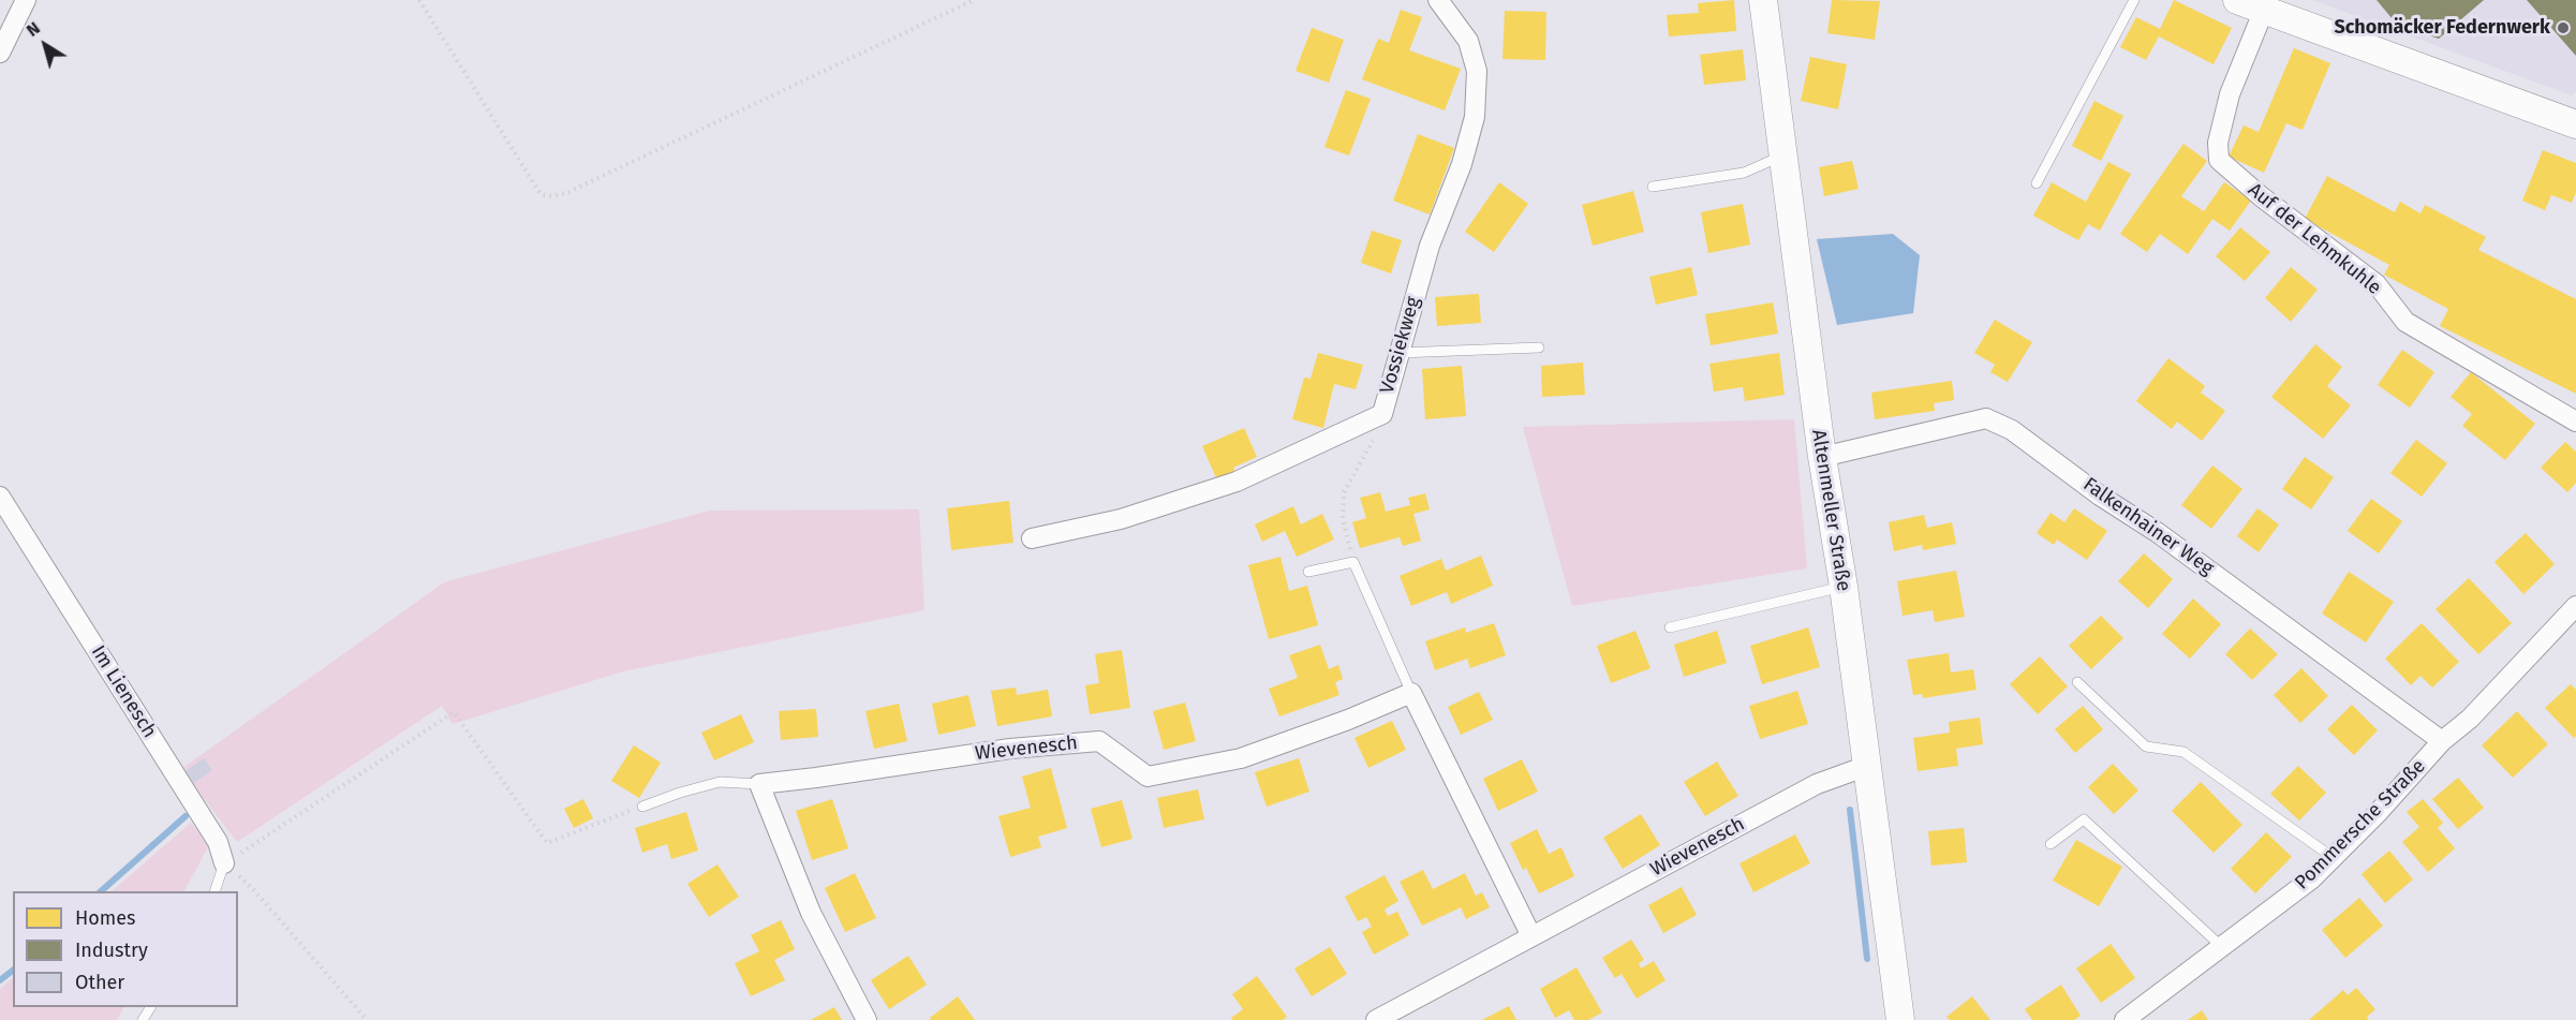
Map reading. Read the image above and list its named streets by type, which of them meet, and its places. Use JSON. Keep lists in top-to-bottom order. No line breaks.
{"streets":{"street":["Auf der Lehmkuhle","Vossiekweg","Altenmeller Straße","Falkenhainer Weg","Im Lienesch","Wievenesch","Pommersche Straße"]},"crossings":[["Altenmeller Straße","Falkenhainer Weg"],["Altenmeller Straße","Wievenesch"],["Falkenhainer Weg","Pommersche Straße"]],"places":["Schomäcker Federnwerk"],"legend":["Homes","Industry","Other"],"north":"top left"}
